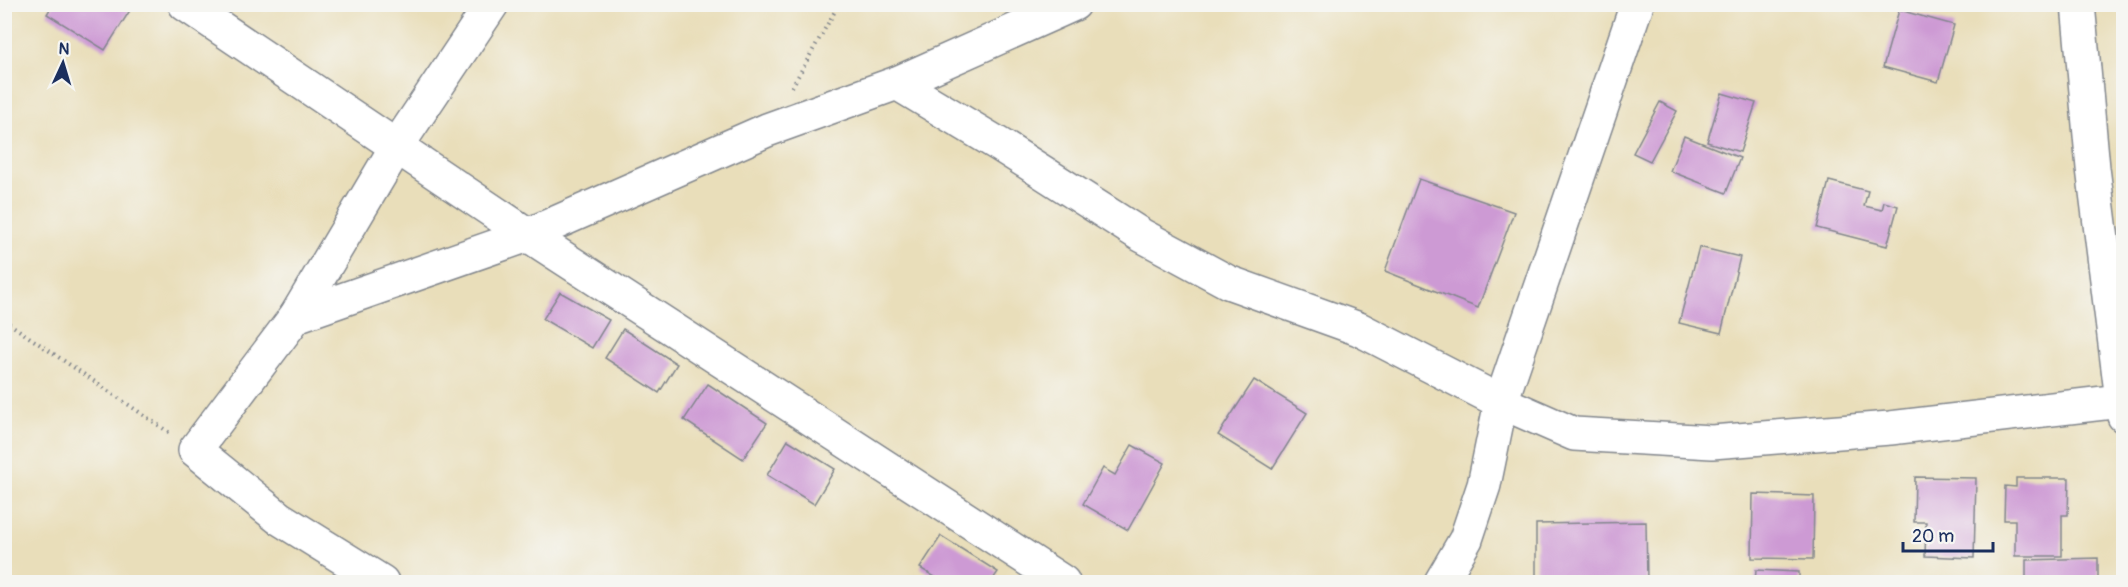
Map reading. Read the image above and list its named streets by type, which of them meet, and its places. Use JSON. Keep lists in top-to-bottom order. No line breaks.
{"scale_bar":"20 m","north":"top"}
